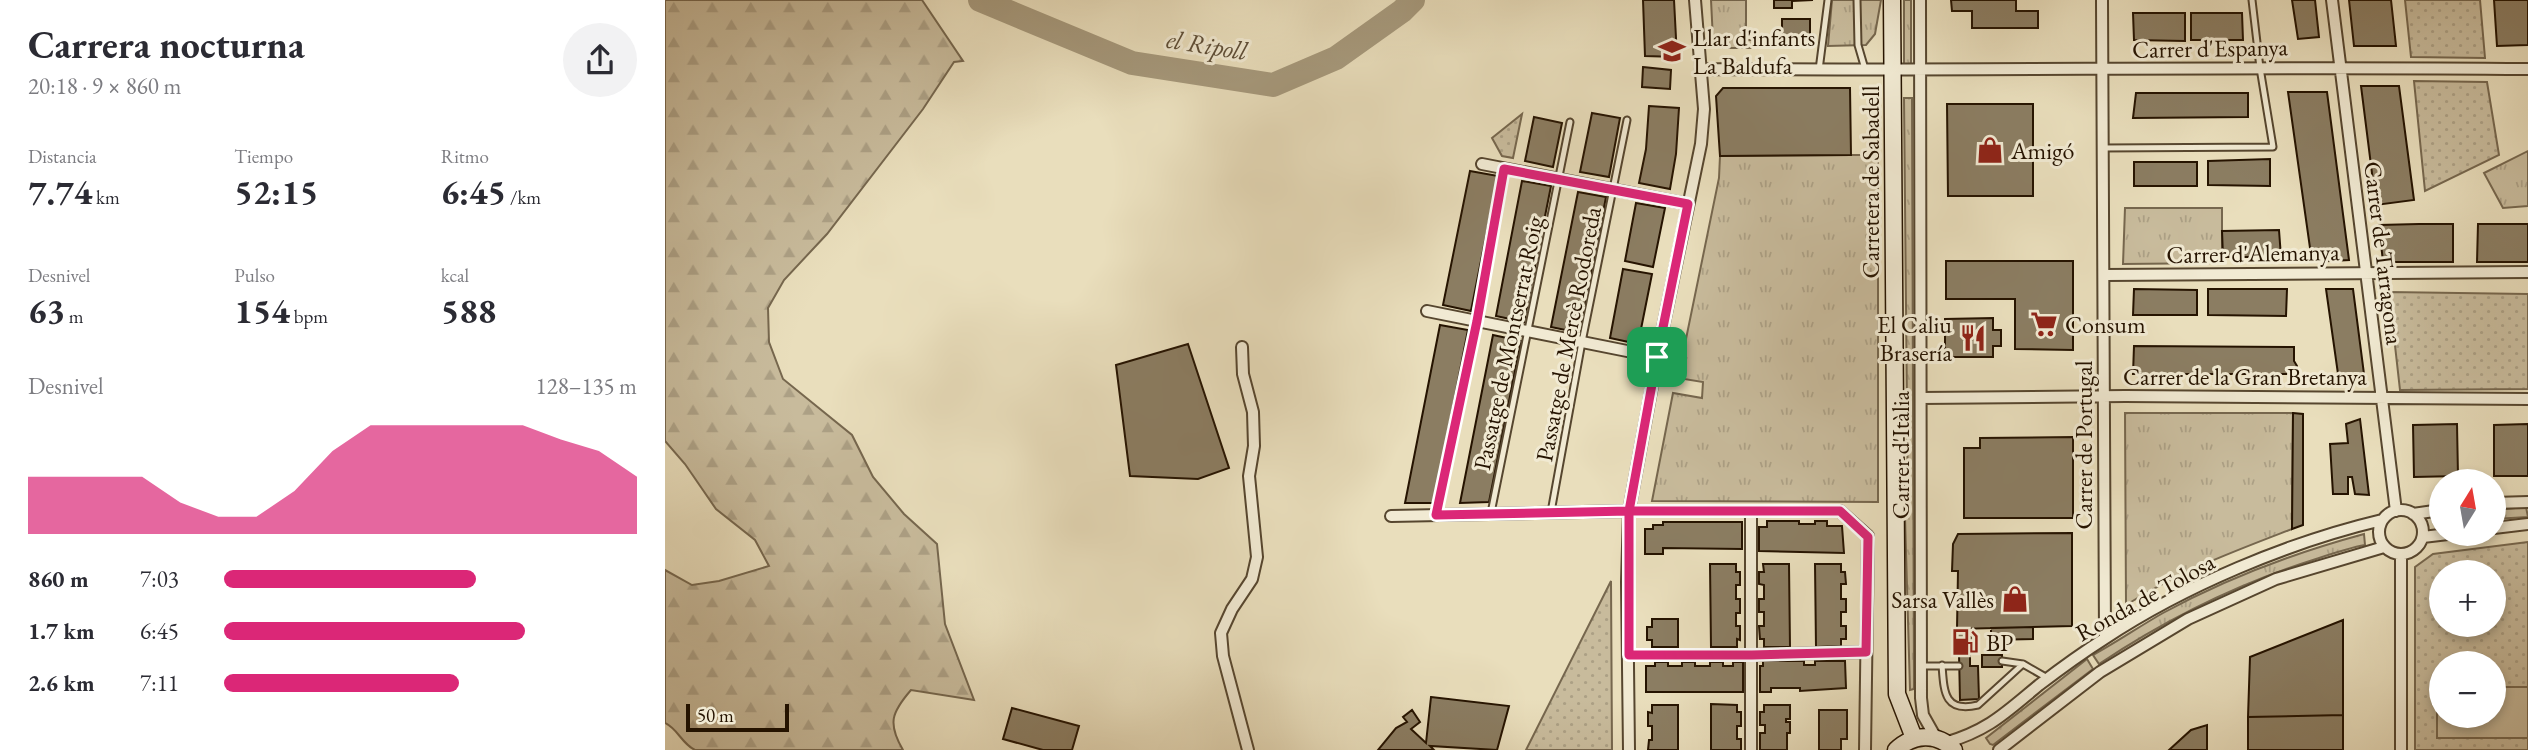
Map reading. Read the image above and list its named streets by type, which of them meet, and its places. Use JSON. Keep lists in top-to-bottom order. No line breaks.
{"streets":{"street":["Carrer d'Espanya","Carretera de Sabadell","Carrer d'Alemanya","Carrer de Tarragona","Carrer de la Gran Bretanya","Carrer de Portugal","Carrer d'Itàlia","Ronda de Tolosa"],"lane":["Passatge de Mercè Rodoreda","Passatge de Montserrat Roig"]},"crossings":[["Carrer d'Espanya","Carretera de Sabadell"],["Carrer d'Espanya","Carrer de Tarragona"],["Carrer d'Espanya","Carrer de Portugal"],["Carrer d'Espanya","Carrer d'Itàlia"],["Carrer d'Alemanya","Carrer de Tarragona"],["Carrer d'Alemanya","Carrer de Portugal"],["Carrer de Tarragona","Carrer de la Gran Bretanya"],["Carrer de Tarragona","Ronda de Tolosa"],["Carrer de la Gran Bretanya","Carrer de Portugal"],["Carrer de la Gran Bretanya","Carrer d'Itàlia"],["Carrer de Portugal","Ronda de Tolosa"],["Carrer d'Itàlia","Ronda de Tolosa"]],"water":["el Ripoll"],"places":{"school or university":["Llar d'infants La Baldufa"],"shop":["Amigó","Sarsa Vallès"],"supermarket":["Consum"],"restaurant":["El Caliu Brasería"],"fuel station":["BP"]},"scale_bar":"50 m","north":"top","page":{"heading":["Carrera nocturna","20:18 · 9 × 860 m"],"stats":[["Distancia","7.74 km"],["Tiempo","52:15"],["Ritmo","6:45 /km"],["Desnivel","63 m"],["Pulso","154 bpm"],["kcal","588"]],"chart":["Desnivel","128–135 m"],"map_buttons":["+","−"],"list":[{"name":"860 m","note":"7:03"},{"name":"1.7 km","note":"6:45"},{"name":"2.6 km","note":"7:11"}],"scale":"50 m"}}
